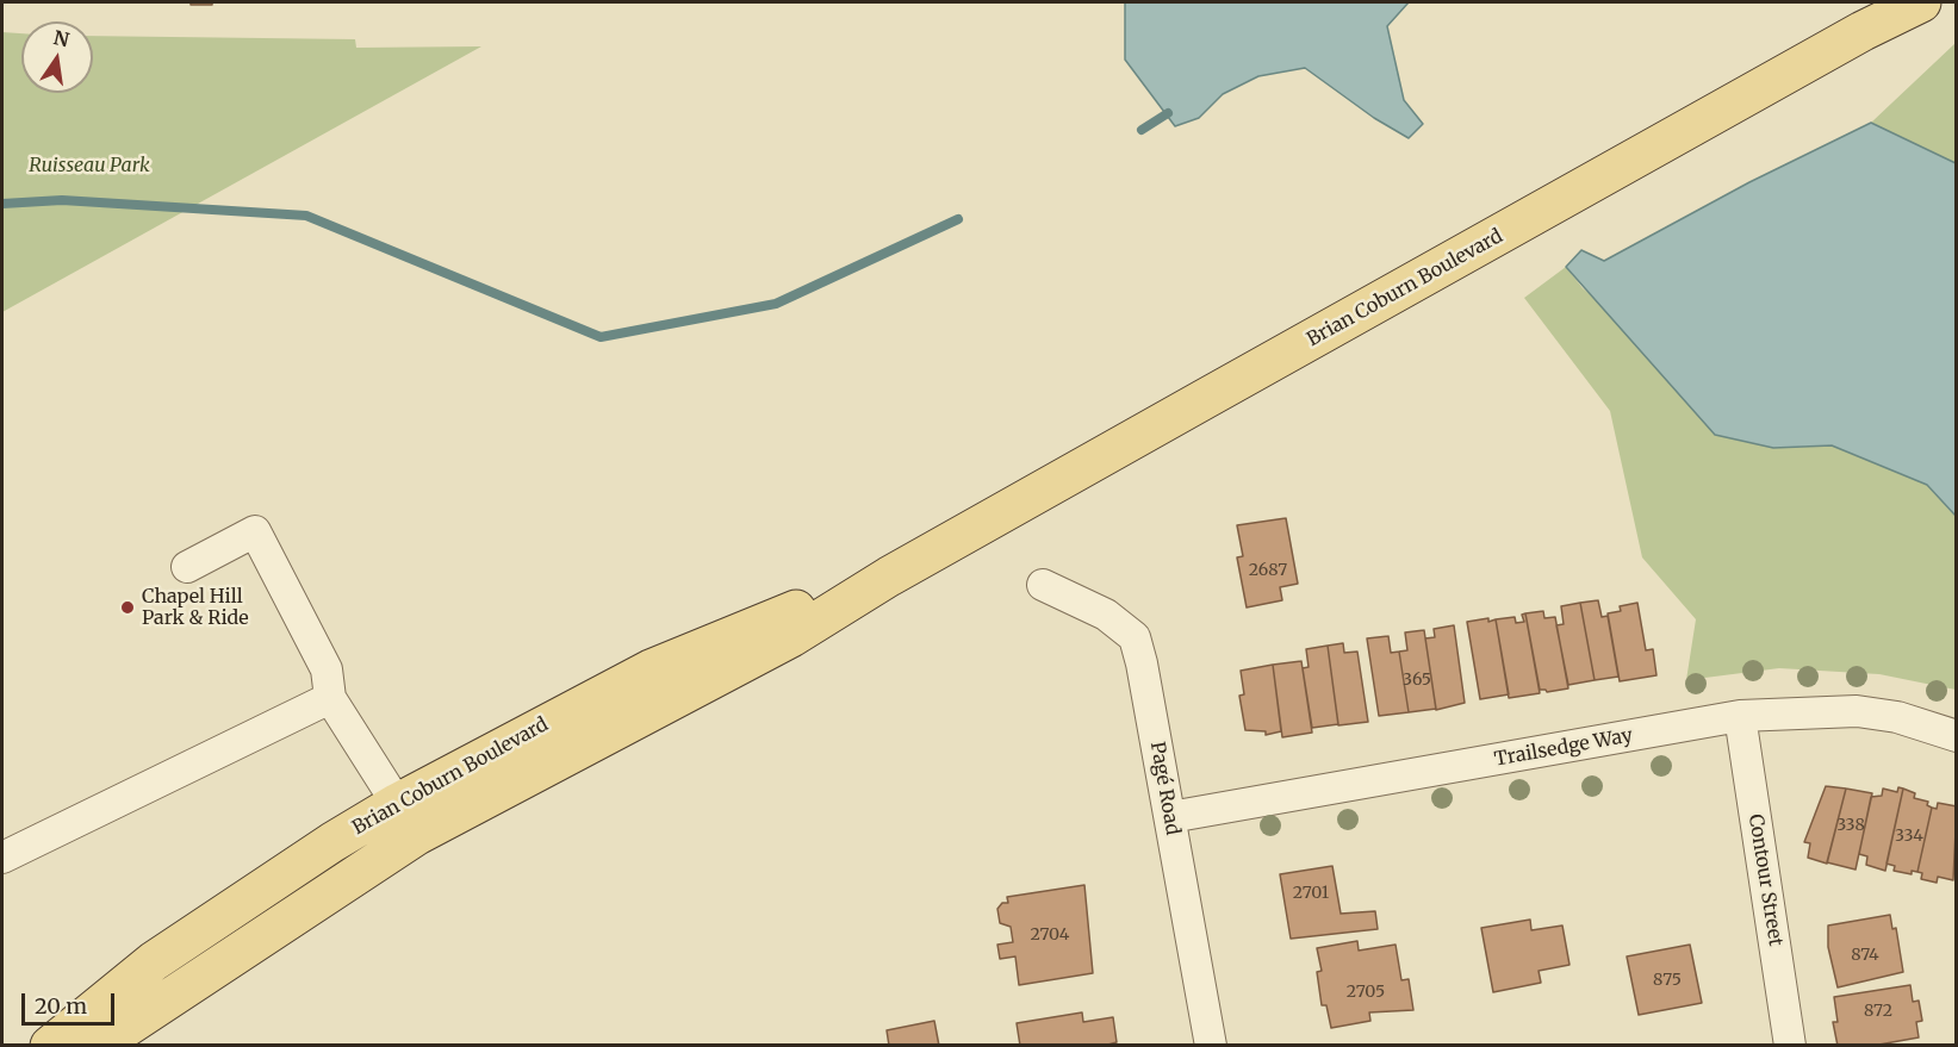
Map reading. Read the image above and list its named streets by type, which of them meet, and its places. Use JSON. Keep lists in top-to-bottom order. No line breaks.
{"streets":{"main road":["Brian Coburn Boulevard"],"street":["Trailsedge Way","Pagé Road","Contour Street"]},"crossings":[["Trailsedge Way","Pagé Road"],["Trailsedge Way","Contour Street"]],"parks":["Ruisseau Park"],"places":["Chapel Hill Park & Ride"],"house_numbers":["2687","365","338","334","2701","2704","874","875","2705","872"],"scale_bar":"20 m","north":"top"}
